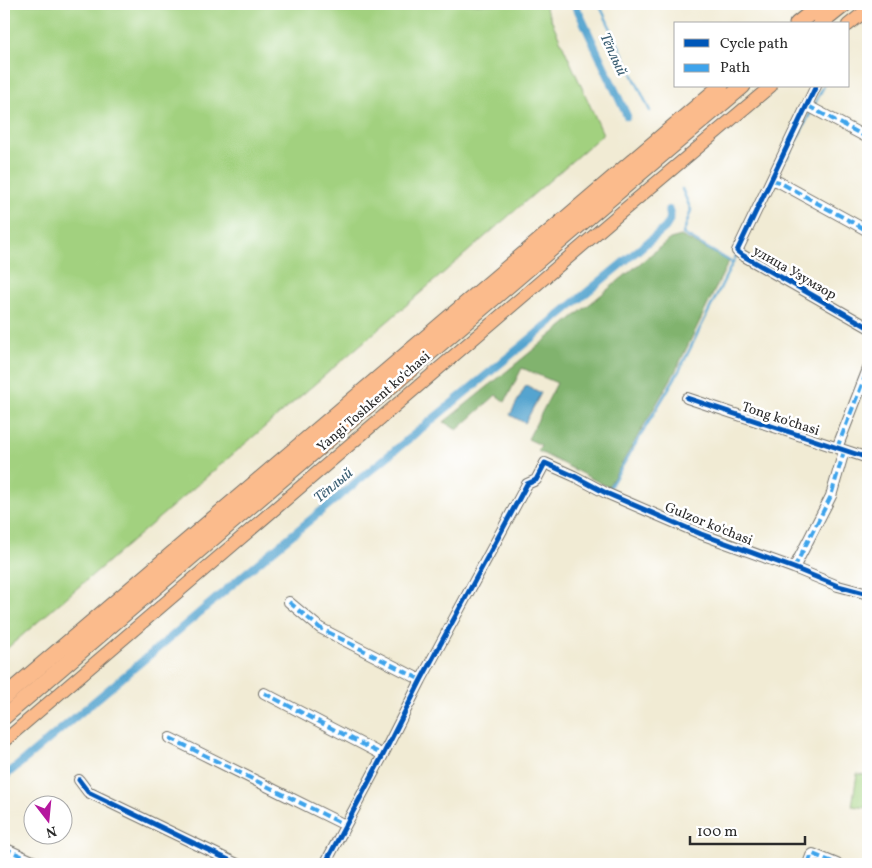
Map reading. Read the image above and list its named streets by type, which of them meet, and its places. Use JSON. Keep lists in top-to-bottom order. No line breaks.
{"streets":{"highway":["Yangi Toshkent ko‘chasi"],"street":["улица Узумзор","Tong ko'chasi","Gulzor ko'chasi"]},"water":["Тёплый"],"legend":["Cycle path","Path"],"scale_bar":"100 m","north":"bottom"}
